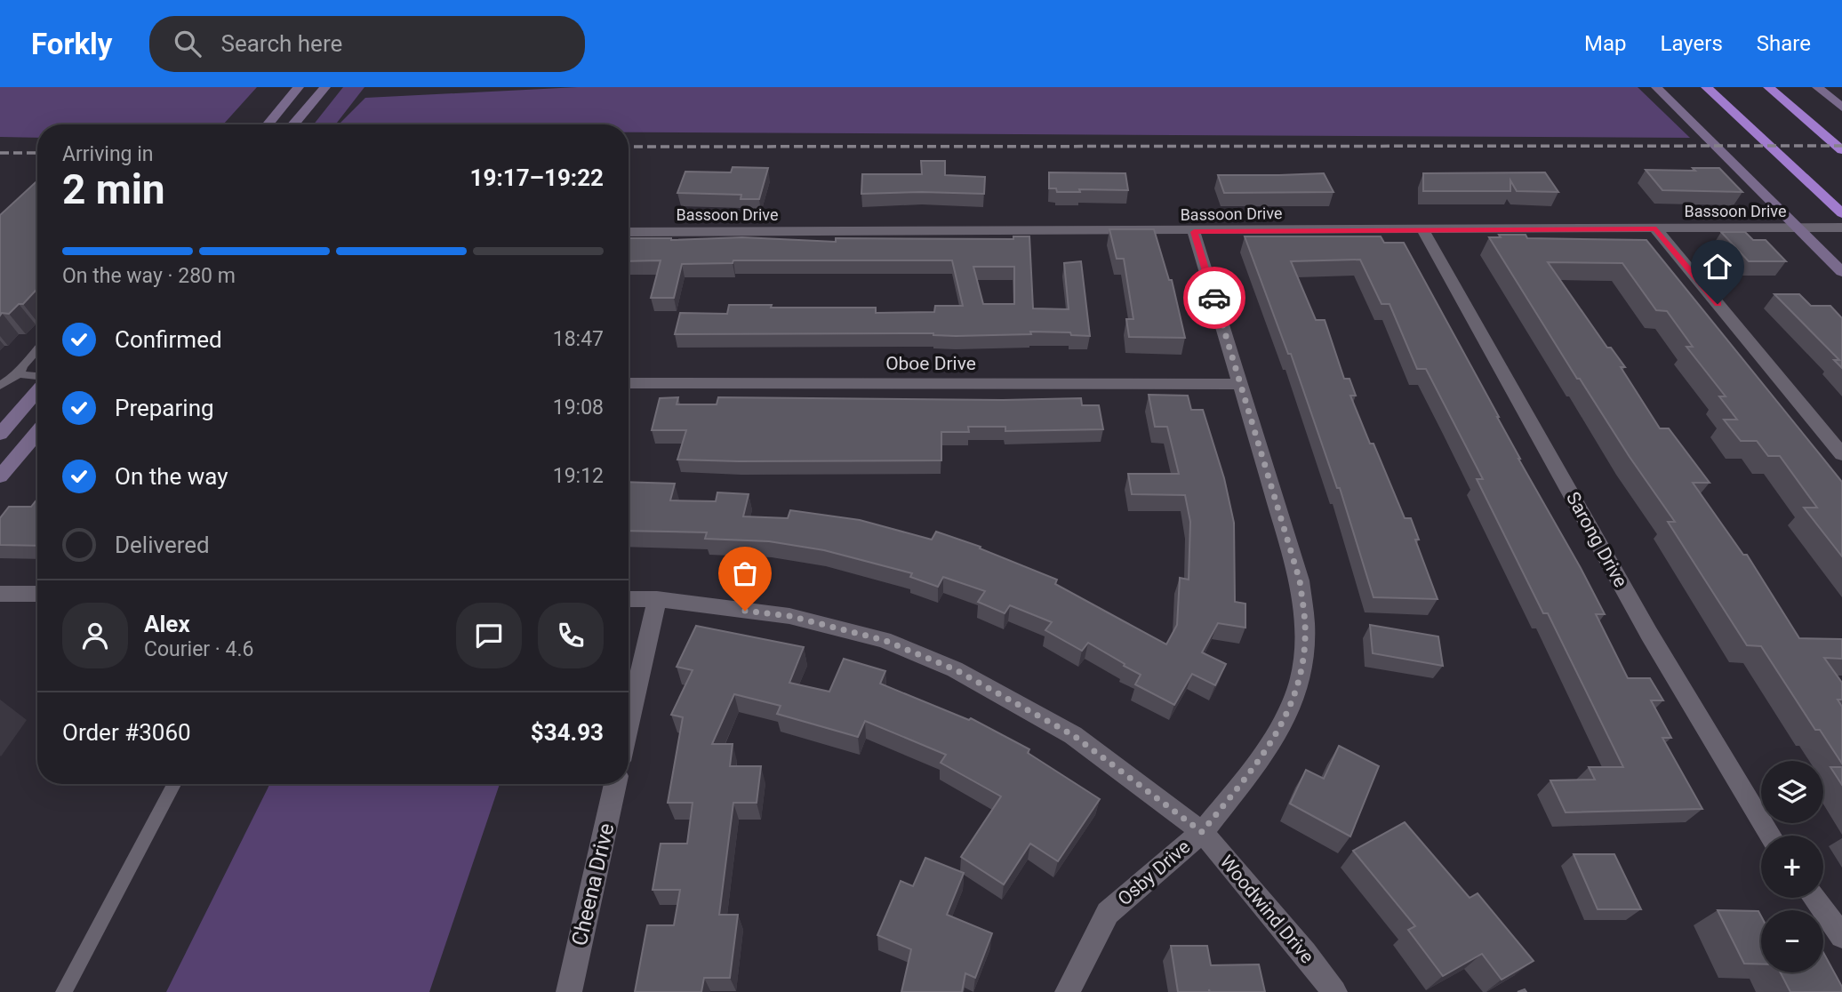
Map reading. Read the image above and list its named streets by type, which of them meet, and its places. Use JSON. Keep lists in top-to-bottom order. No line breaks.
{"streets":{"street":["Bassoon Drive","Oboe Drive","Sarong Drive","Osby Drive","Cheena Drive","Woodwind Drive"]},"crossings":[["Bassoon Drive","Sarong Drive"],["Bassoon Drive","Osby Drive"],["Oboe Drive","Osby Drive"],["Osby Drive","Woodwind Drive"]],"page":{"header":"Forkly","search":"Search here","nav":["Map","Layers","Share"],"heading":["2 min","Arriving in","19:17–19:22"],"panel":["Alex","Courier · 4.6","Order #3060","$34.93"],"bar":"On the way · 280 m","list":[["Confirmed","18:47"],["Preparing","19:08"],["On the way","19:12"],"Delivered"],"map_buttons":["+","−"]}}
